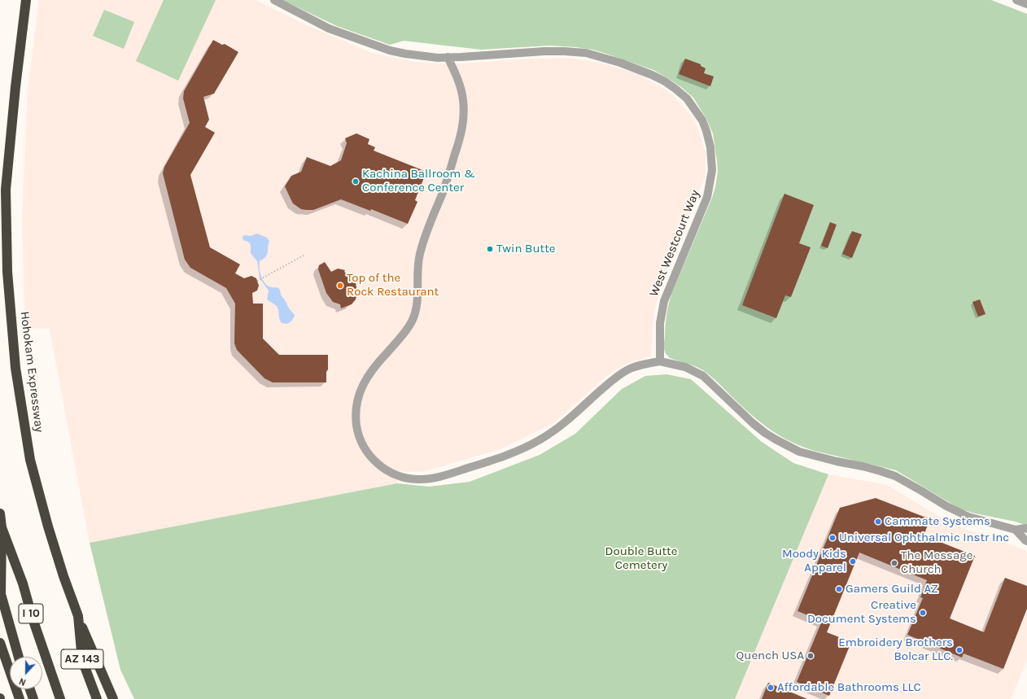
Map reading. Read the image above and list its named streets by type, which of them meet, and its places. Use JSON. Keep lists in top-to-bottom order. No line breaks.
{"streets":{"highway":["Hohokam Expressway","I 10","AZ 143"],"street":["West Westcourt Way"]},"parks":["Double Butte Cemetery"],"places":["Kachina Ballroom & Conference Center","Twin Butte","Top of the Rock Restaurant","Cammate Systems","Universal Ophthalmic Instr Inc","Moody Kids Apparel","The Message Church","Gamers Guild AZ","Creative Document Systems","Embroidery Brothers Bolcar LLC.","Quench USA","Affordable Bathrooms LLC"],"north":"bottom"}
